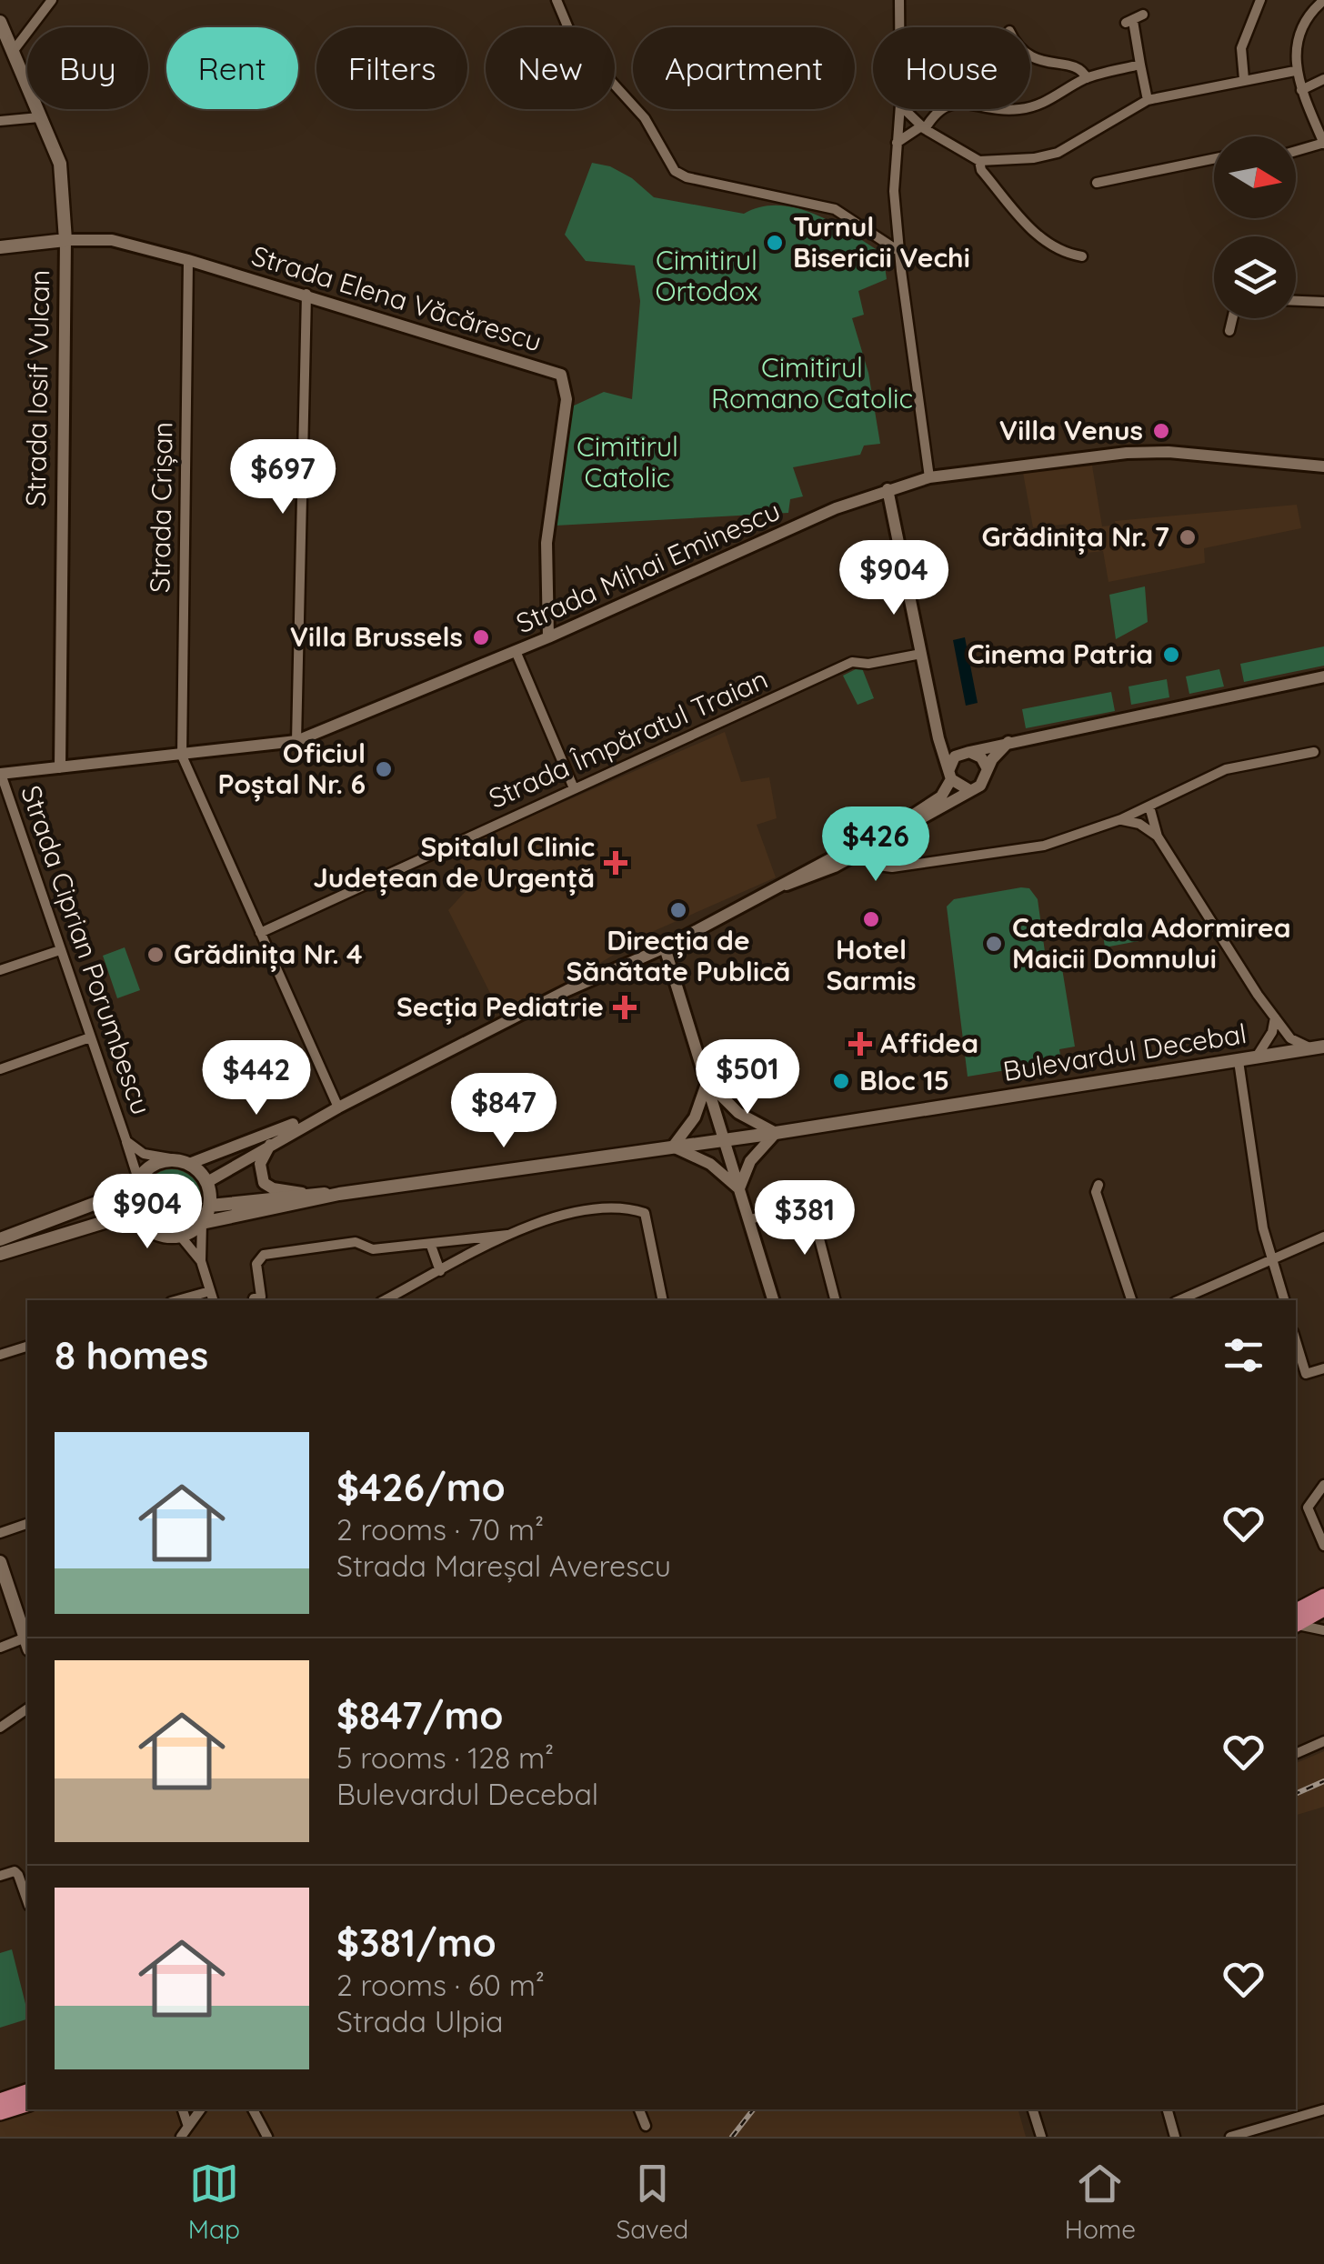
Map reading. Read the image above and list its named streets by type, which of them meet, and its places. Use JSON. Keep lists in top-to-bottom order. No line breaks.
{"streets":{"main road":["Strada Iosif Vulcan","Bulevardul Decebal"],"street":["Strada Elena Văcărescu","Strada Crișan","Strada Mihai Eminescu","Strada Împăratul Traian","Strada Ciprian Porumbescu"]},"crossings":[["Strada Elena Văcărescu","Strada Iosif Vulcan"],["Strada Elena Văcărescu","Strada Crișan"],["Strada Elena Văcărescu","Strada Mihai Eminescu"],["Strada Iosif Vulcan","Strada Mihai Eminescu"],["Strada Crișan","Strada Mihai Eminescu"],["Strada Mihai Eminescu","Strada Ciprian Porumbescu"],["Strada Ciprian Porumbescu","Bulevardul Decebal"]],"parks":["Cimitirul Ortodox","Cimitirul Romano Catolic","Cimitirul Catolic"],"places":{"other":["Turnul Bisericii Vechi","Villa Venus","Grădinița Nr. 7","Villa Brussels","Cinema Patria","Oficiul Poștal Nr. 6","Direcția de Sănătate Publică","Hotel Sarmis","Catedrala Adormirea Maicii Domnului","Grădinița Nr. 4","Bloc 15"],"health":["Spitalul Clinic Județean de Urgență","Secția Pediatrie","Affidea"]},"north":"right","page":{"chip":["Buy","Rent","Filters","New","Apartment","House"],"price":["$697","$904","$426","$501","$442","$847","$904","$381"],"heading":"8 homes","list":[{"name":"$426/mo","note":"2 rooms · 70 m² · Strada Mareșal Averescu"},{"name":"$847/mo","note":"5 rooms · 128 m² · Bulevardul Decebal"},{"name":"$381/mo","note":"2 rooms · 60 m² · Strada Ulpia"}],"tabs":["Map","Saved","Home"]}}
